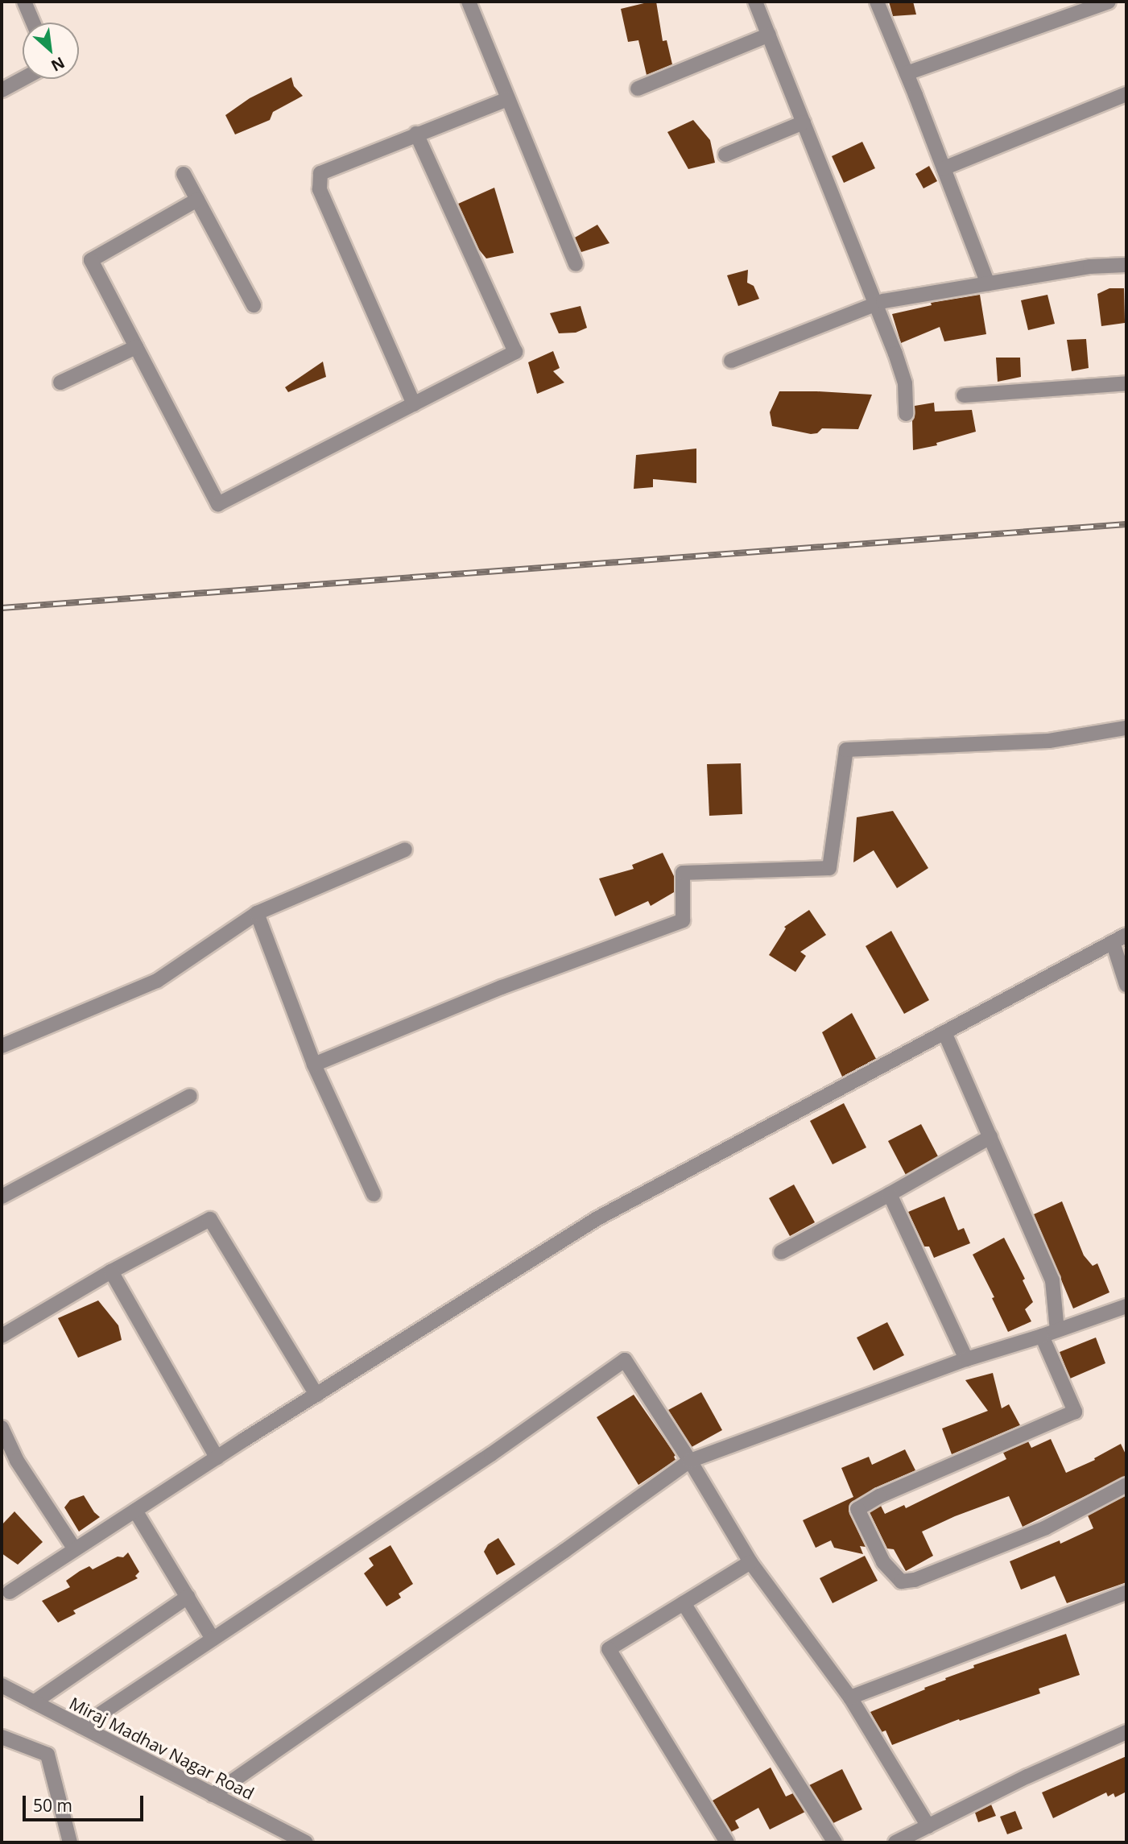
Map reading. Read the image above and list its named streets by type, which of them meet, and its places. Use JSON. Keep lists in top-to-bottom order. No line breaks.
{"streets":{"street":["Miraj Madhav Nagar Road"]},"scale_bar":"50 m","north":"bottom right"}
